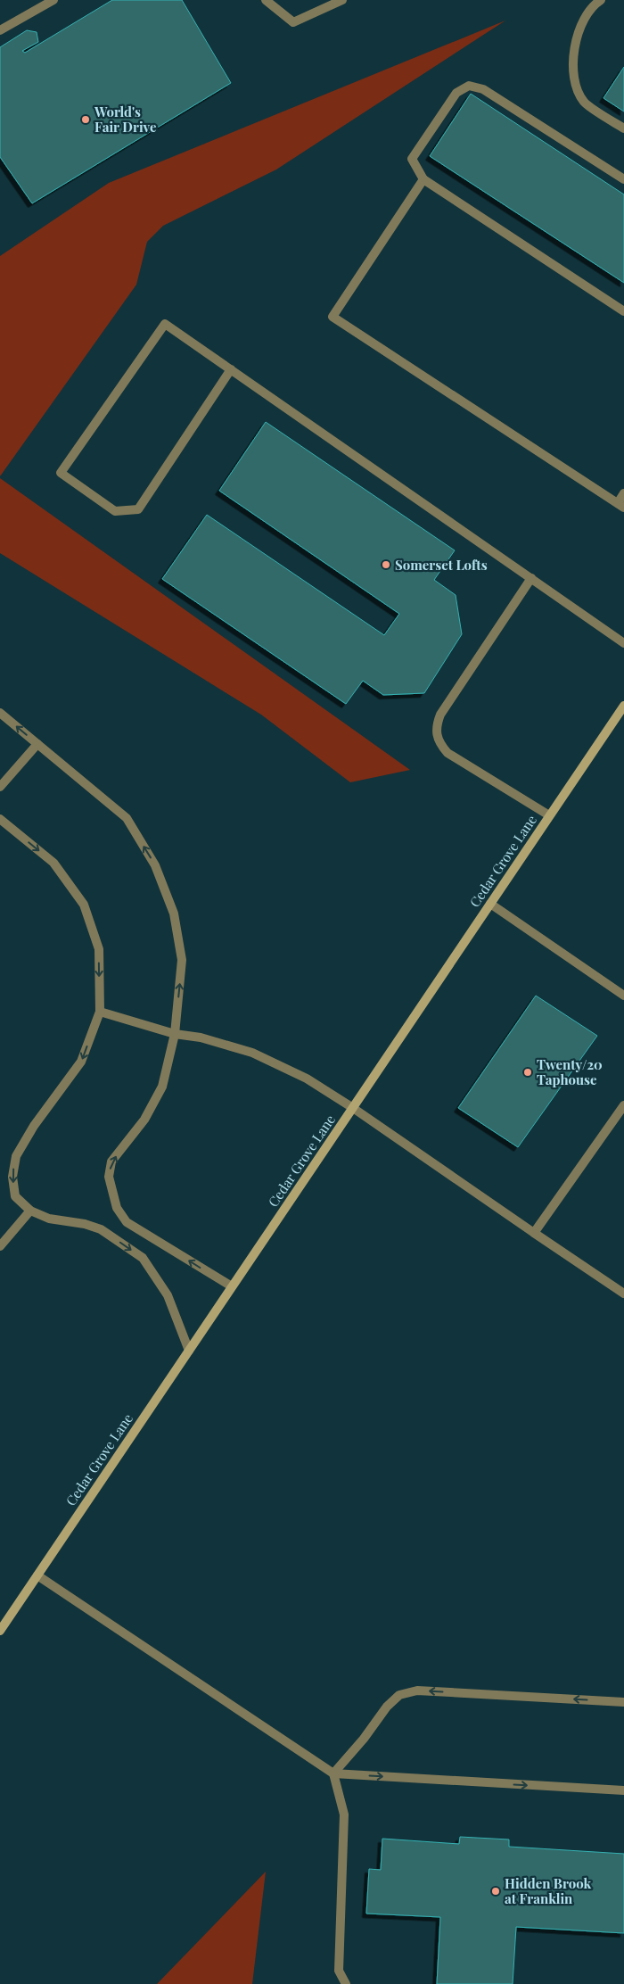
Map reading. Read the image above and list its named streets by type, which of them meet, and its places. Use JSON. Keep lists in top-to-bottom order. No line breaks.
{"streets":{"main road":["Cedar Grove Lane"]},"places":["World's Fair Drive","Somerset Lofts","Twenty/20 Taphouse","Hidden Brook at Franklin"]}
